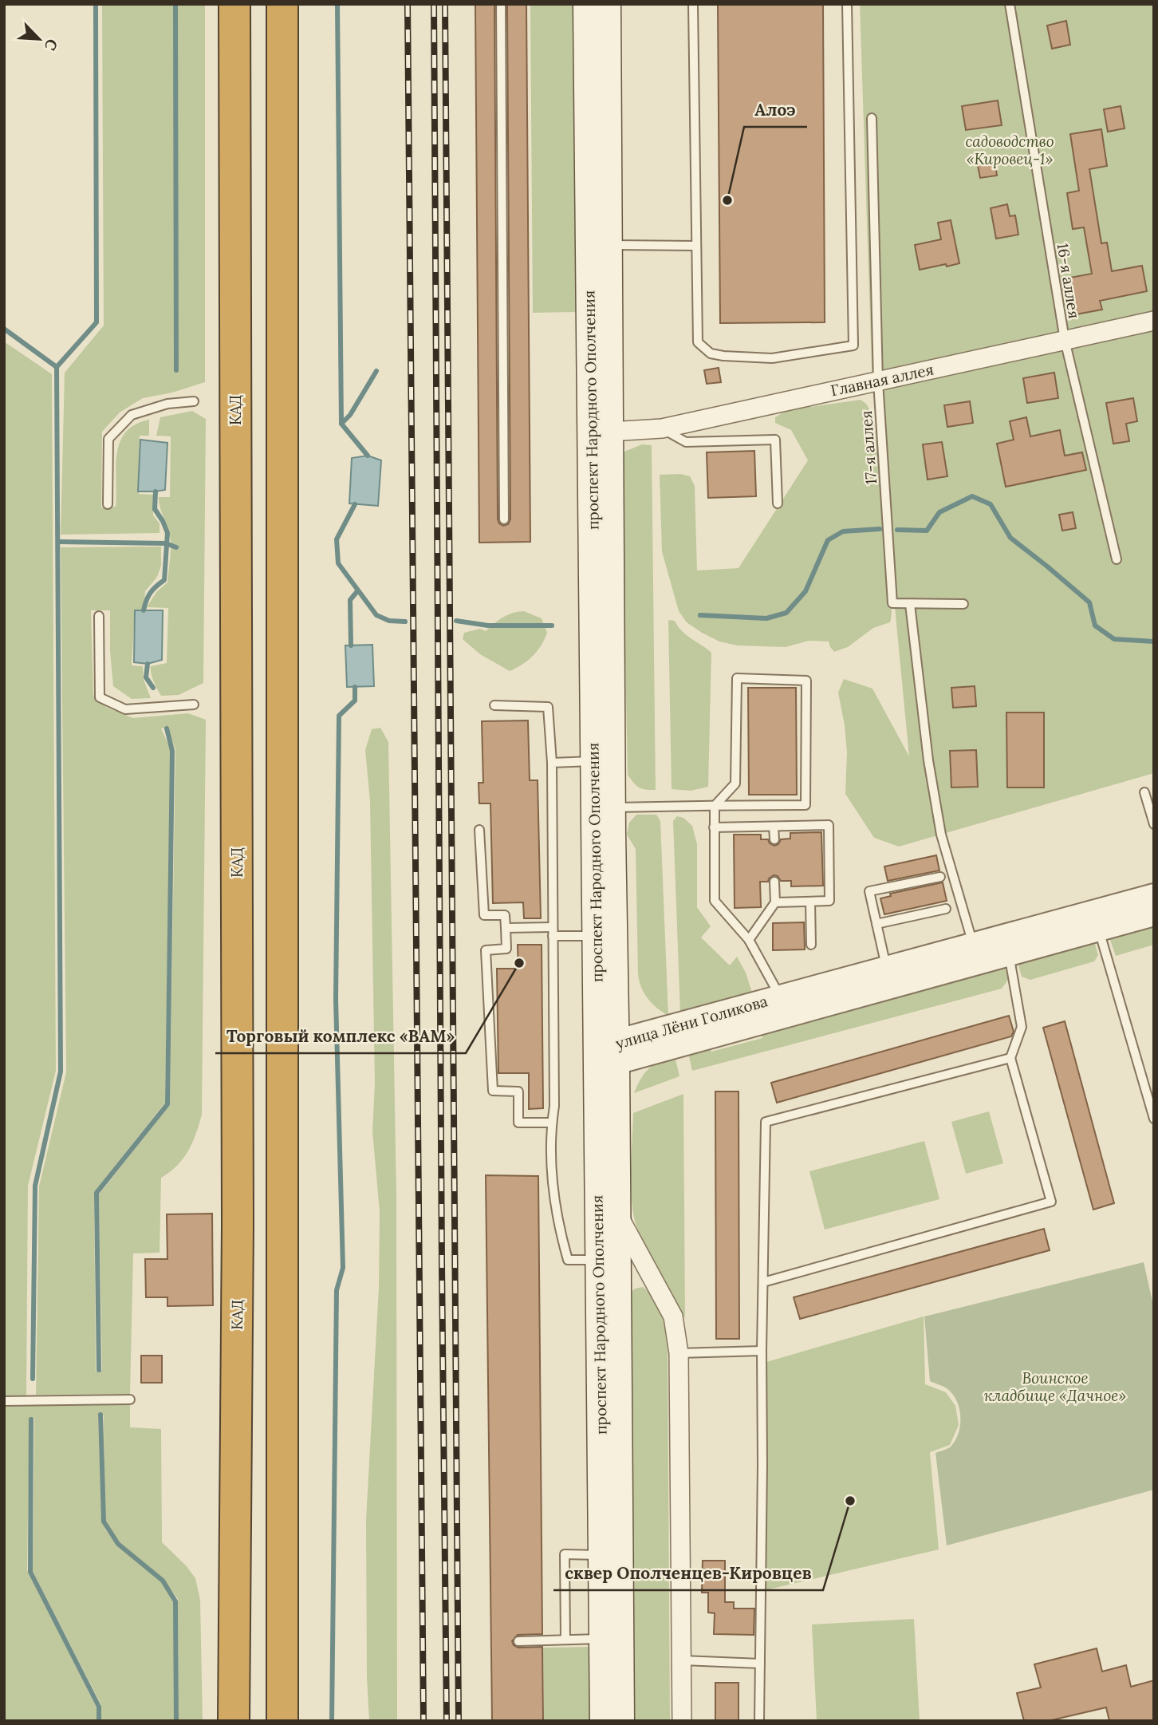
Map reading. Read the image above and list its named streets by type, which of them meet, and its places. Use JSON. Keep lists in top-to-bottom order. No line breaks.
{"streets":{"highway":["КАД"],"main road":["проспект Народного Ополчения"],"street":["Главная аллея","улица Лёни Голикова"],"lane":["16-я аллея","17-я аллея"]},"crossings":[["16-я аллея","Главная аллея"],["Главная аллея","проспект Народного Ополчения"],["Главная аллея","17-я аллея"],["проспект Народного Ополчения","улица Лёни Голикова"]],"parks":["садоводство «Кировец-1»","Воинское кладбище «Дачное»"],"places":["Алоэ","Торговый комплекс «ВАМ»","сквер Ополченцев-Кировцев"],"north":"bottom right"}
